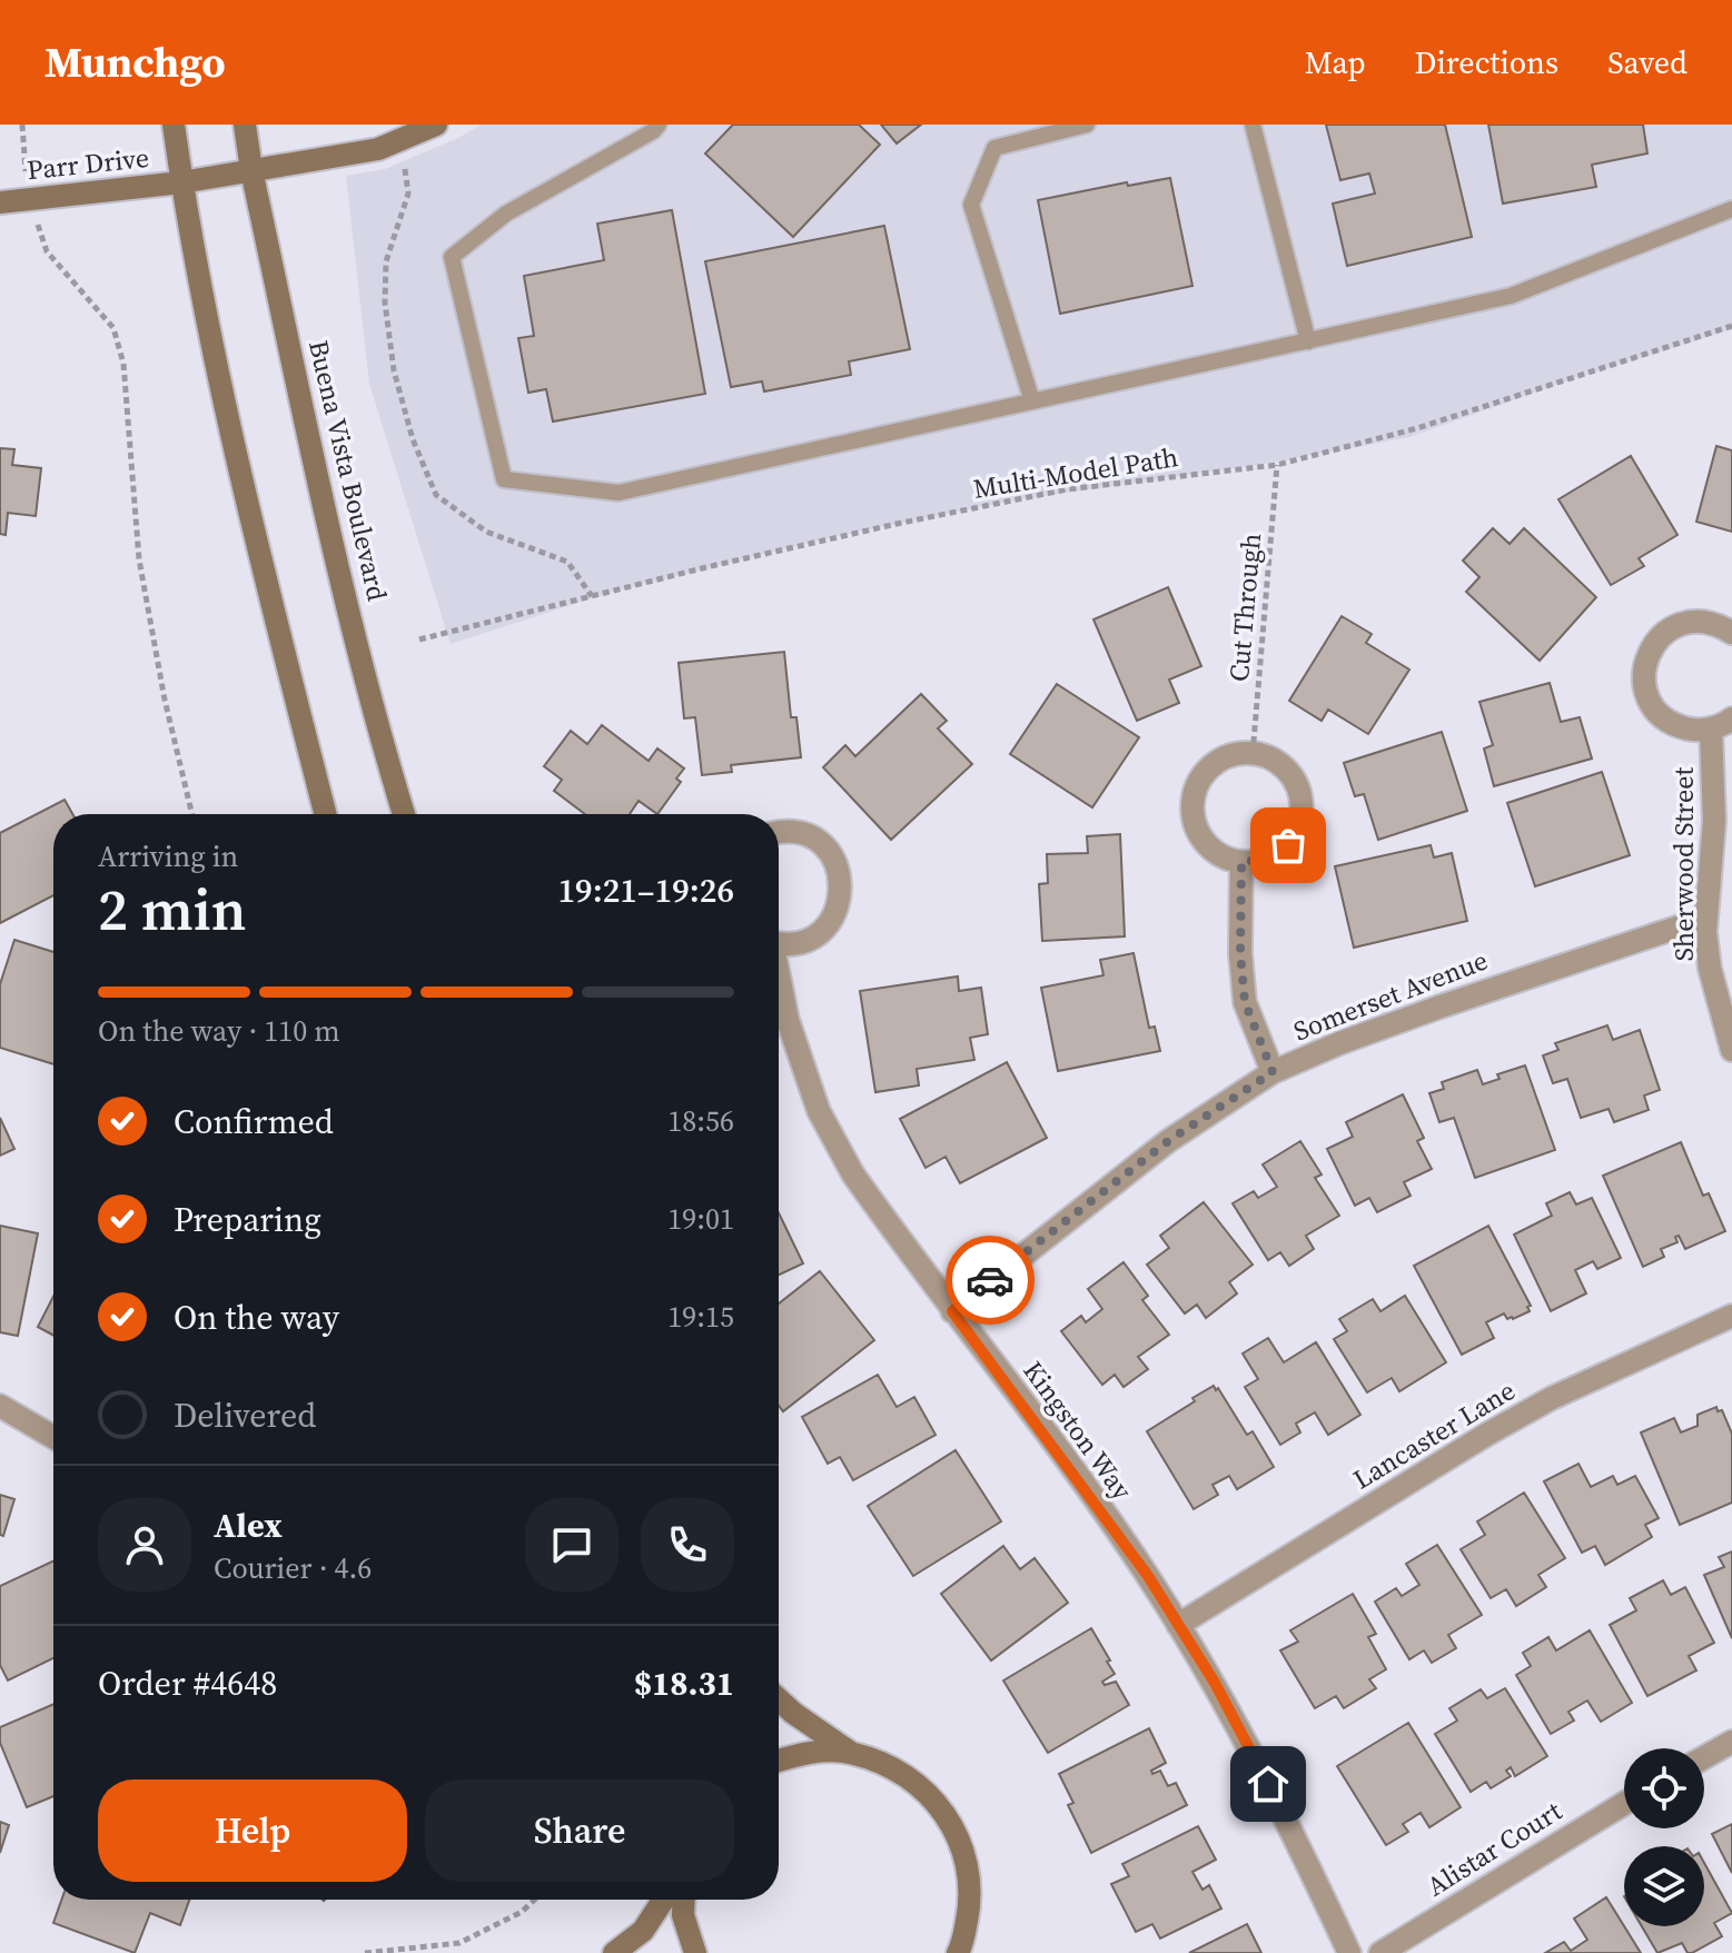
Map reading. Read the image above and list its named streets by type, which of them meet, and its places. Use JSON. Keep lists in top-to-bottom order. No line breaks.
{"streets":{"main road":["Parr Drive","Buena Vista Boulevard"],"street":["Sherwood Street","Somerset Avenue","Kingston Way","Lancaster Lane","Alistar Court"],"path":["Multi-Model Path","Cut Through"]},"crossings":[["Parr Drive","Buena Vista Boulevard"],["Multi-Model Path","Cut Through"],["Sherwood Street","Somerset Avenue"],["Somerset Avenue","Kingston Way"],["Kingston Way","Lancaster Lane"]],"page":{"header":"Munchgo","nav":["Map","Directions","Saved"],"heading":["2 min","Arriving in","19:21–19:26"],"panel":["Alex","Courier · 4.6","Order #4648","$18.31"],"bar":"On the way · 110 m","list":[["Confirmed","18:56"],["Preparing","19:01"],["On the way","19:15"],"Delivered"],"buttons":["Help","Share"]}}
